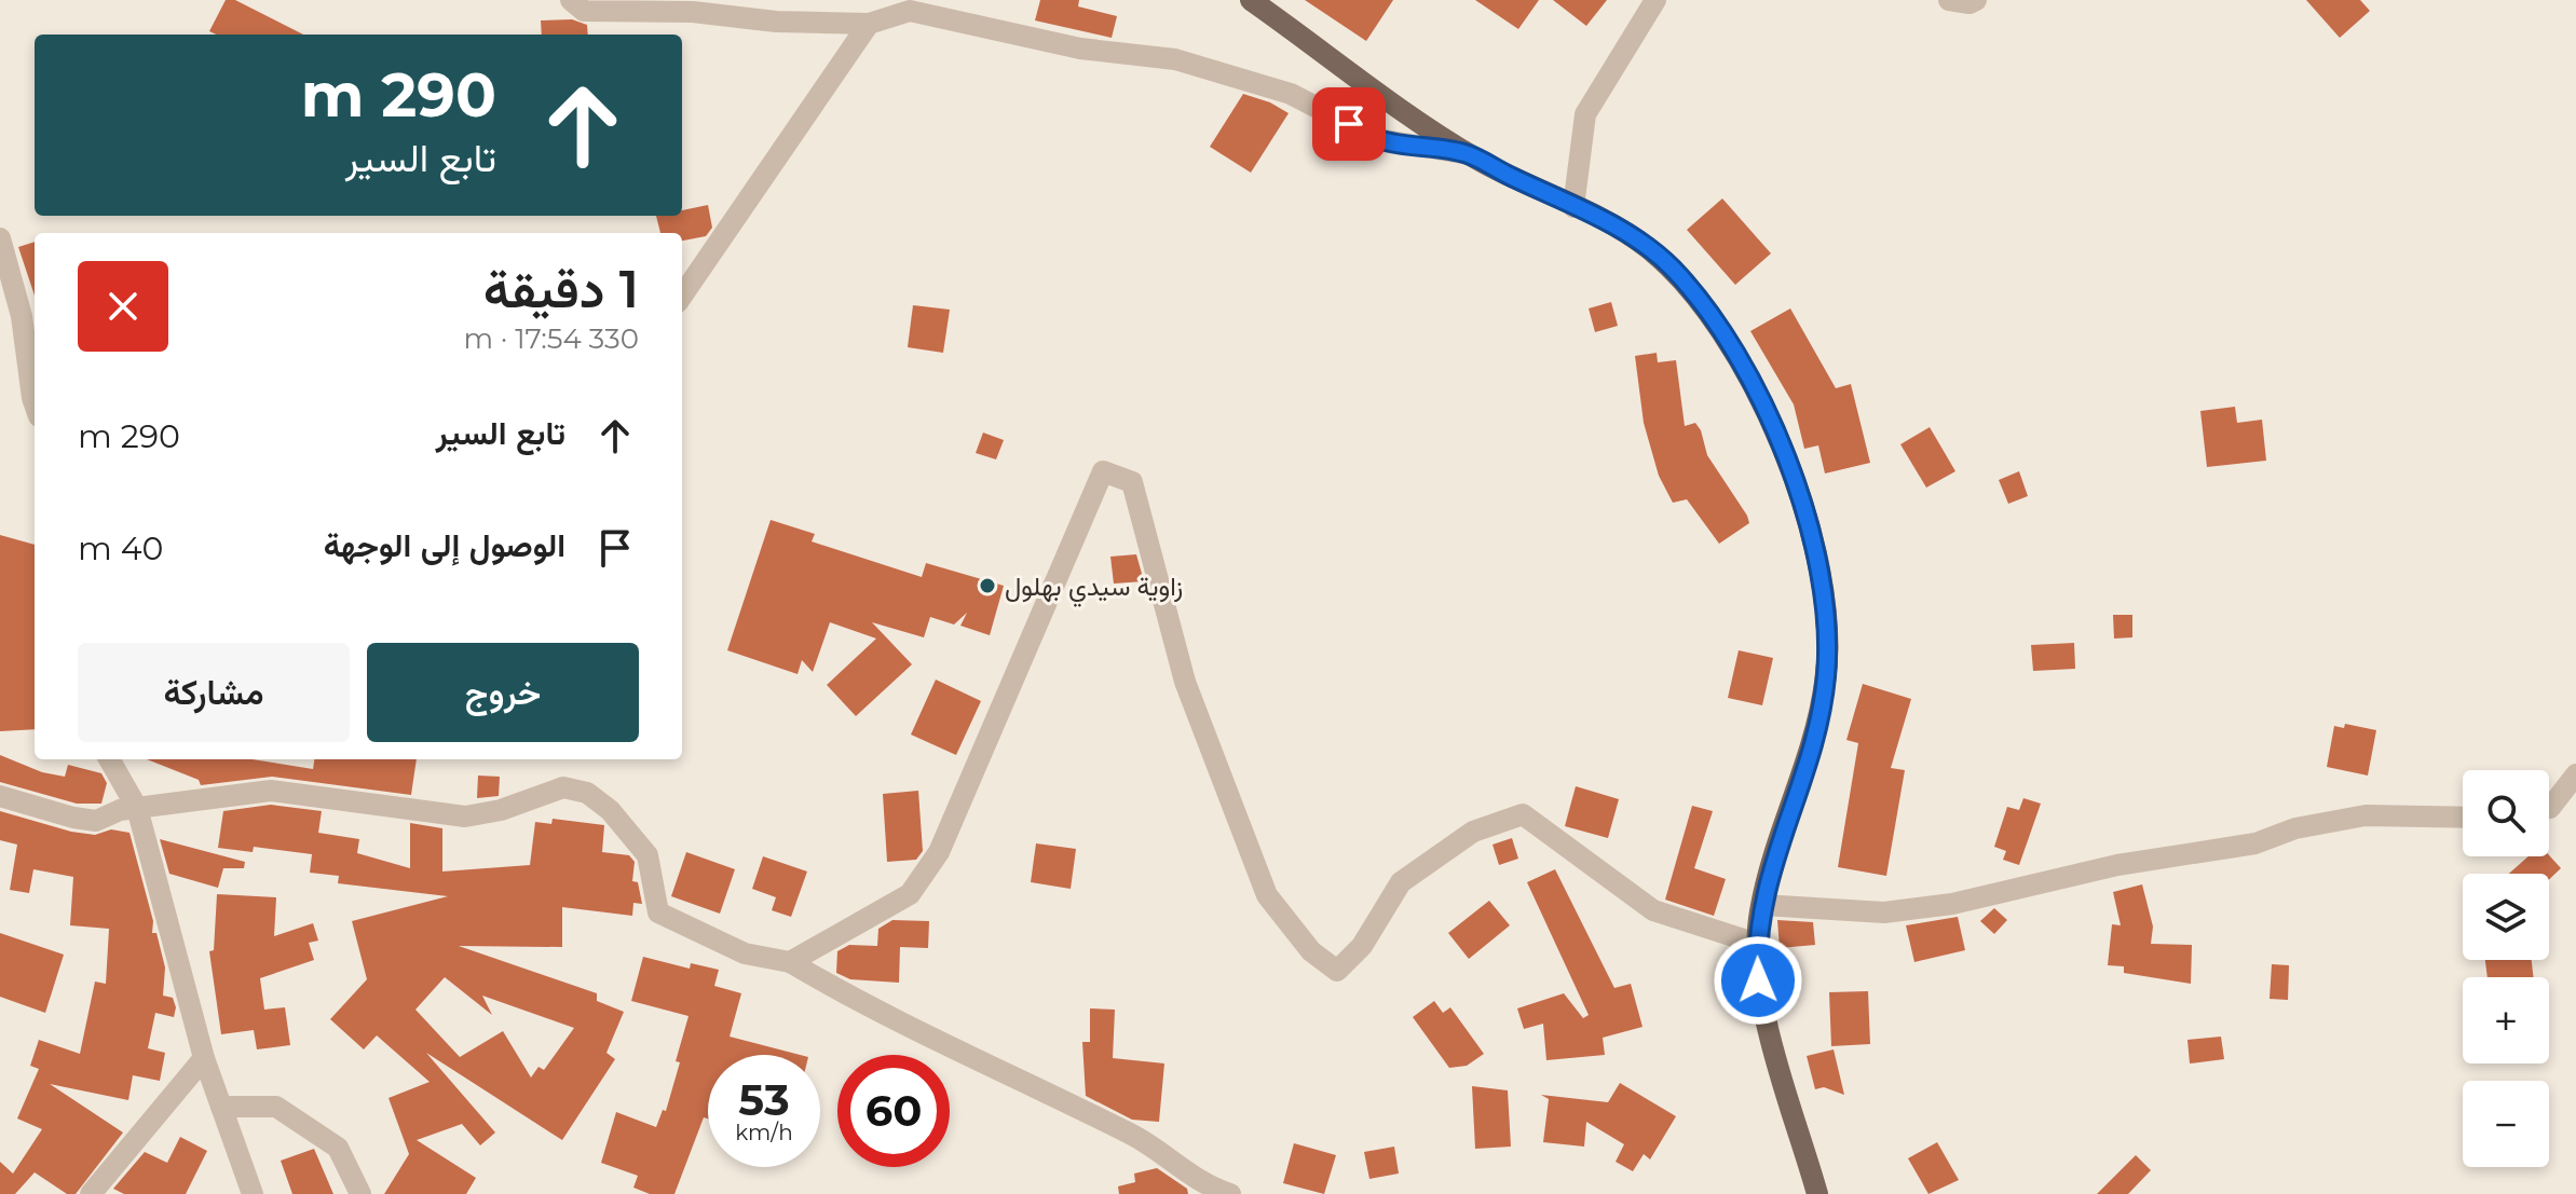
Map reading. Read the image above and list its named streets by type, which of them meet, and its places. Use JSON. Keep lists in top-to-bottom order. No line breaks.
{"places":["زاوية سيدي بهلول"],"page":{"turn":["290 m","تابع السير"],"heading":["1 دقيقة","330 m · 17:54"],"list":[{"name":"تابع السير","value":"290 m"},{"name":"الوصول إلى الوجهة","value":"40 m"}],"buttons":["خروج","مشاركة"],"map_buttons":["+","−"],"speed":"53 km/h","limit":"60"}}
